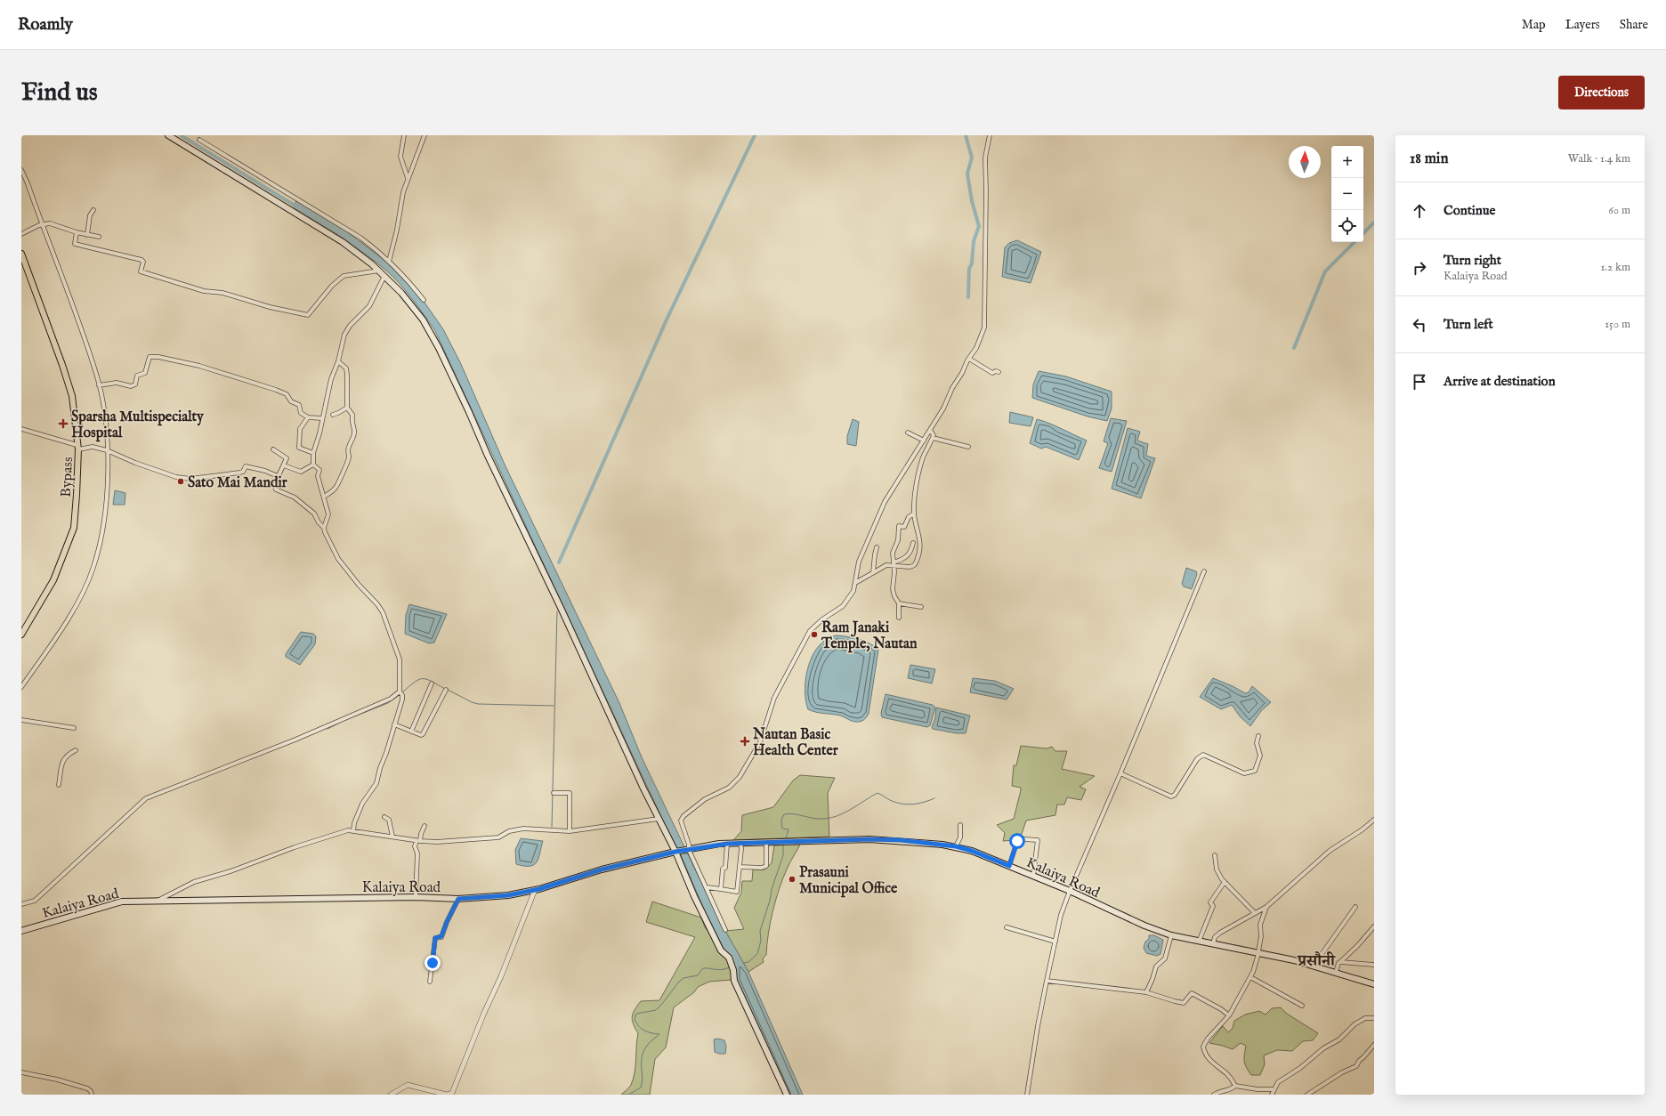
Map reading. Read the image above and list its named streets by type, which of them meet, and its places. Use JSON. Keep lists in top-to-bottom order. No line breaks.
{"streets":{"main road":["Bypass","Kalaiya Road"]},"districts":["प्रसौनी"],"places":{"health":["Sparsha Multispecialty Hospital","Nautan Basic Health Center"],"other":["Sato Mai Mandir","Ram Janaki Temple, Nautan","Prasauni Municipal Office"]},"north":"top","page":{"header":"Roamly","nav":["Map","Layers","Share"],"buttons":"Directions","title":"Find us","heading":["18 min","Walk · 1.4 km"],"map_buttons":["+","−"],"list":[["Continue","60 m"],["Turn right","Kalaiya Road","1.2 km"],["Turn left","150 m"],"Arrive at destination"]}}
